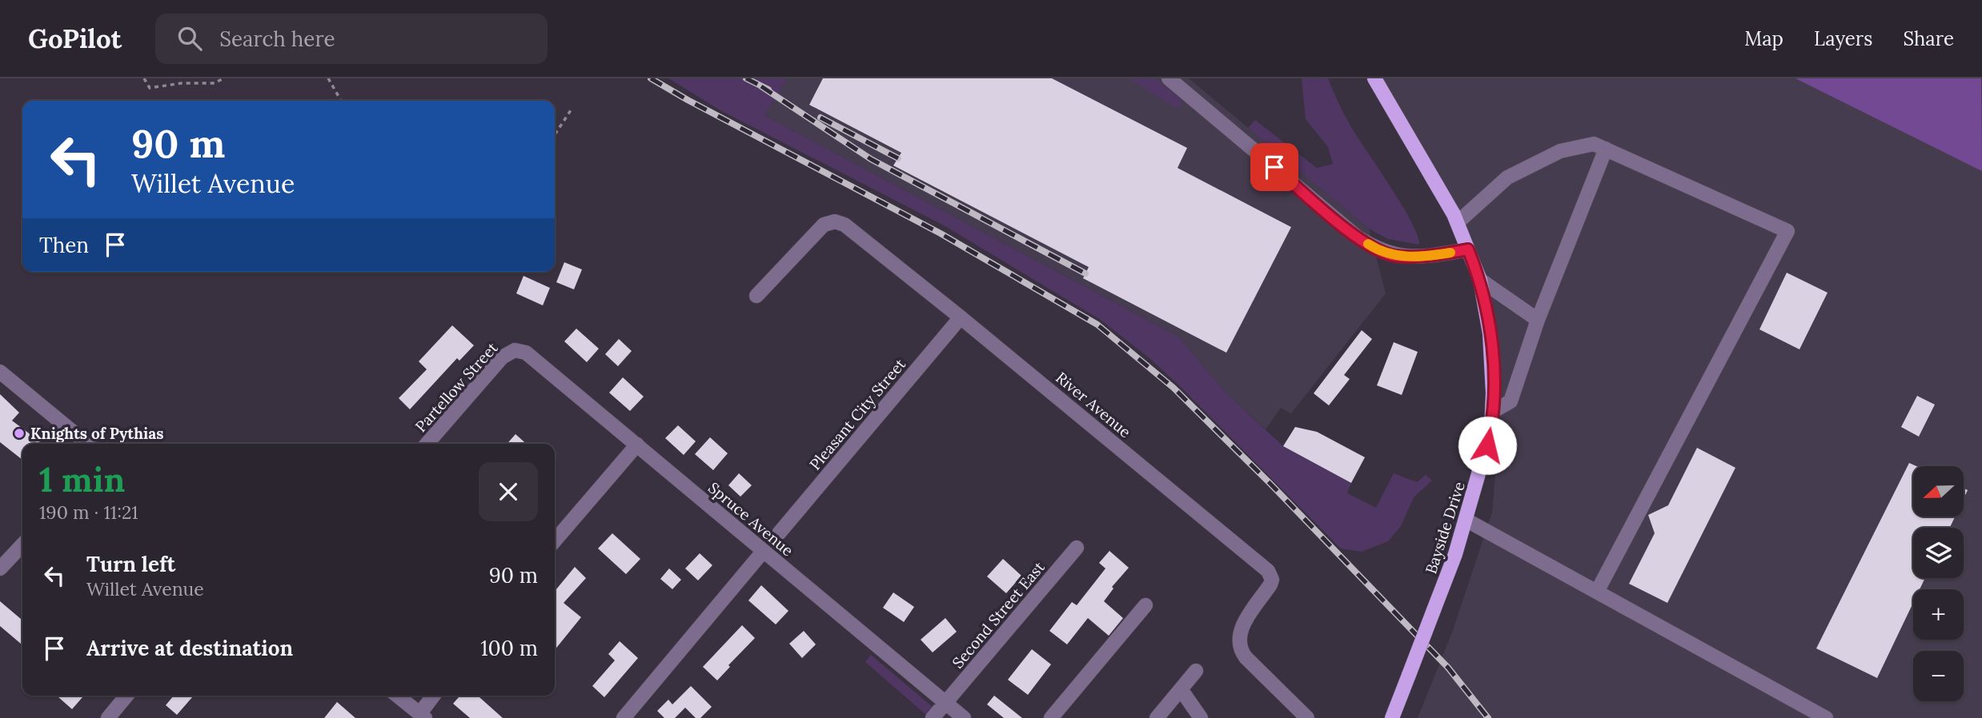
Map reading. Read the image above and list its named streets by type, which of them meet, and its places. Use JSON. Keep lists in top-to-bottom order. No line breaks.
{"streets":{"main road":["Bayside Drive"],"street":["Partellow Street","River Avenue","Pleasant City Street","Spruce Avenue","Second Street East"]},"crossings":[["Partellow Street","Spruce Avenue"],["River Avenue","Pleasant City Street"],["Spruce Avenue","Second Street East"]],"places":["Knights of Pythias"],"north":"left","page":{"header":"GoPilot","search":"Search here","nav":["Map","Layers","Share"],"turn":["90 m","Willet Avenue"],"then":"Then","heading":["1 min","190 m · 11:21"],"map_buttons":["+","−"],"list":[{"name":"Turn left","note":"Willet Avenue","value":"90 m"},{"name":"Arrive at destination","value":"100 m"}]}}
